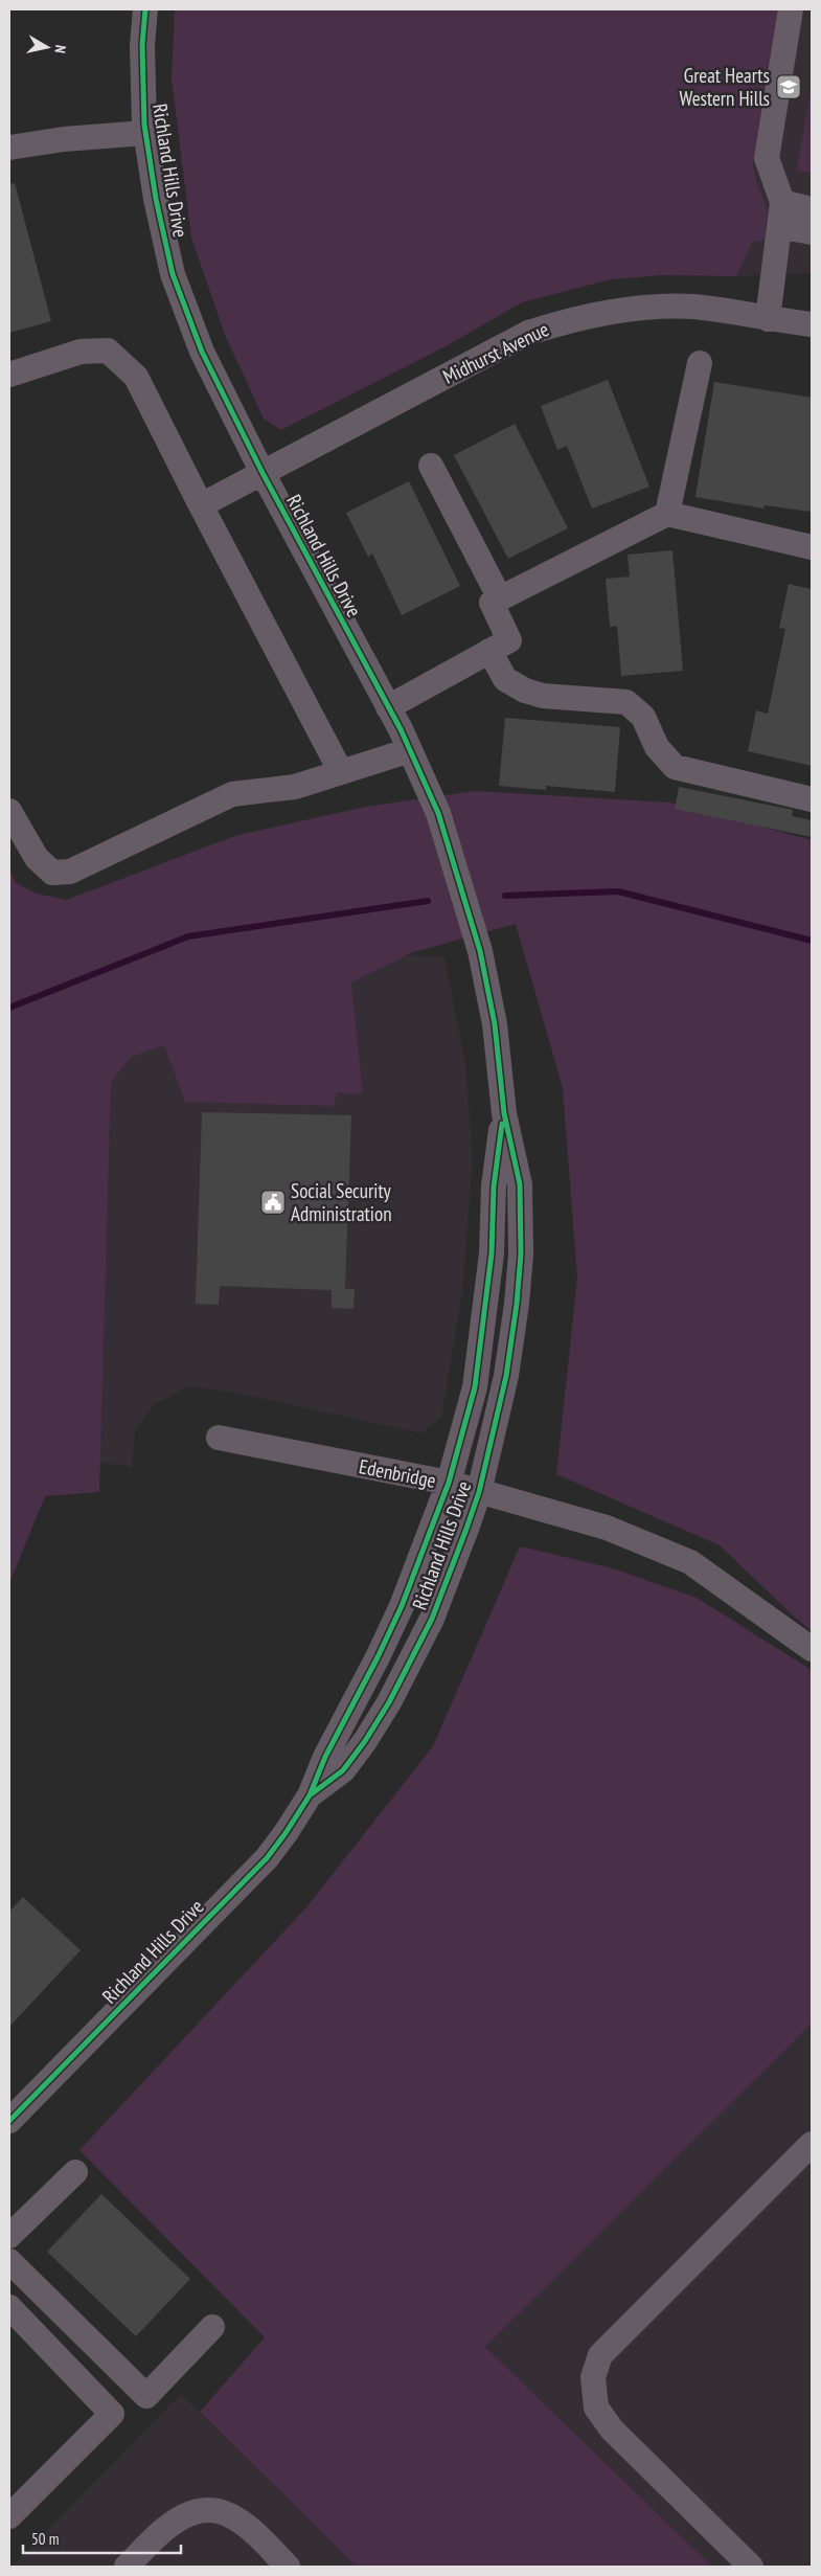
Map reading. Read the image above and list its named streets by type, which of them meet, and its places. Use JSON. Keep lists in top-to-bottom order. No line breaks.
{"streets":{"street":["Richland Hills Drive","Midhurst Avenue","Edenbridge"]},"crossings":[["Richland Hills Drive","Midhurst Avenue"],["Richland Hills Drive","Edenbridge"]],"places":{"school or university":["Great Hearts Western Hills"],"public building":["Social Security Administration"]},"scale_bar":"50 m","north":"right"}
